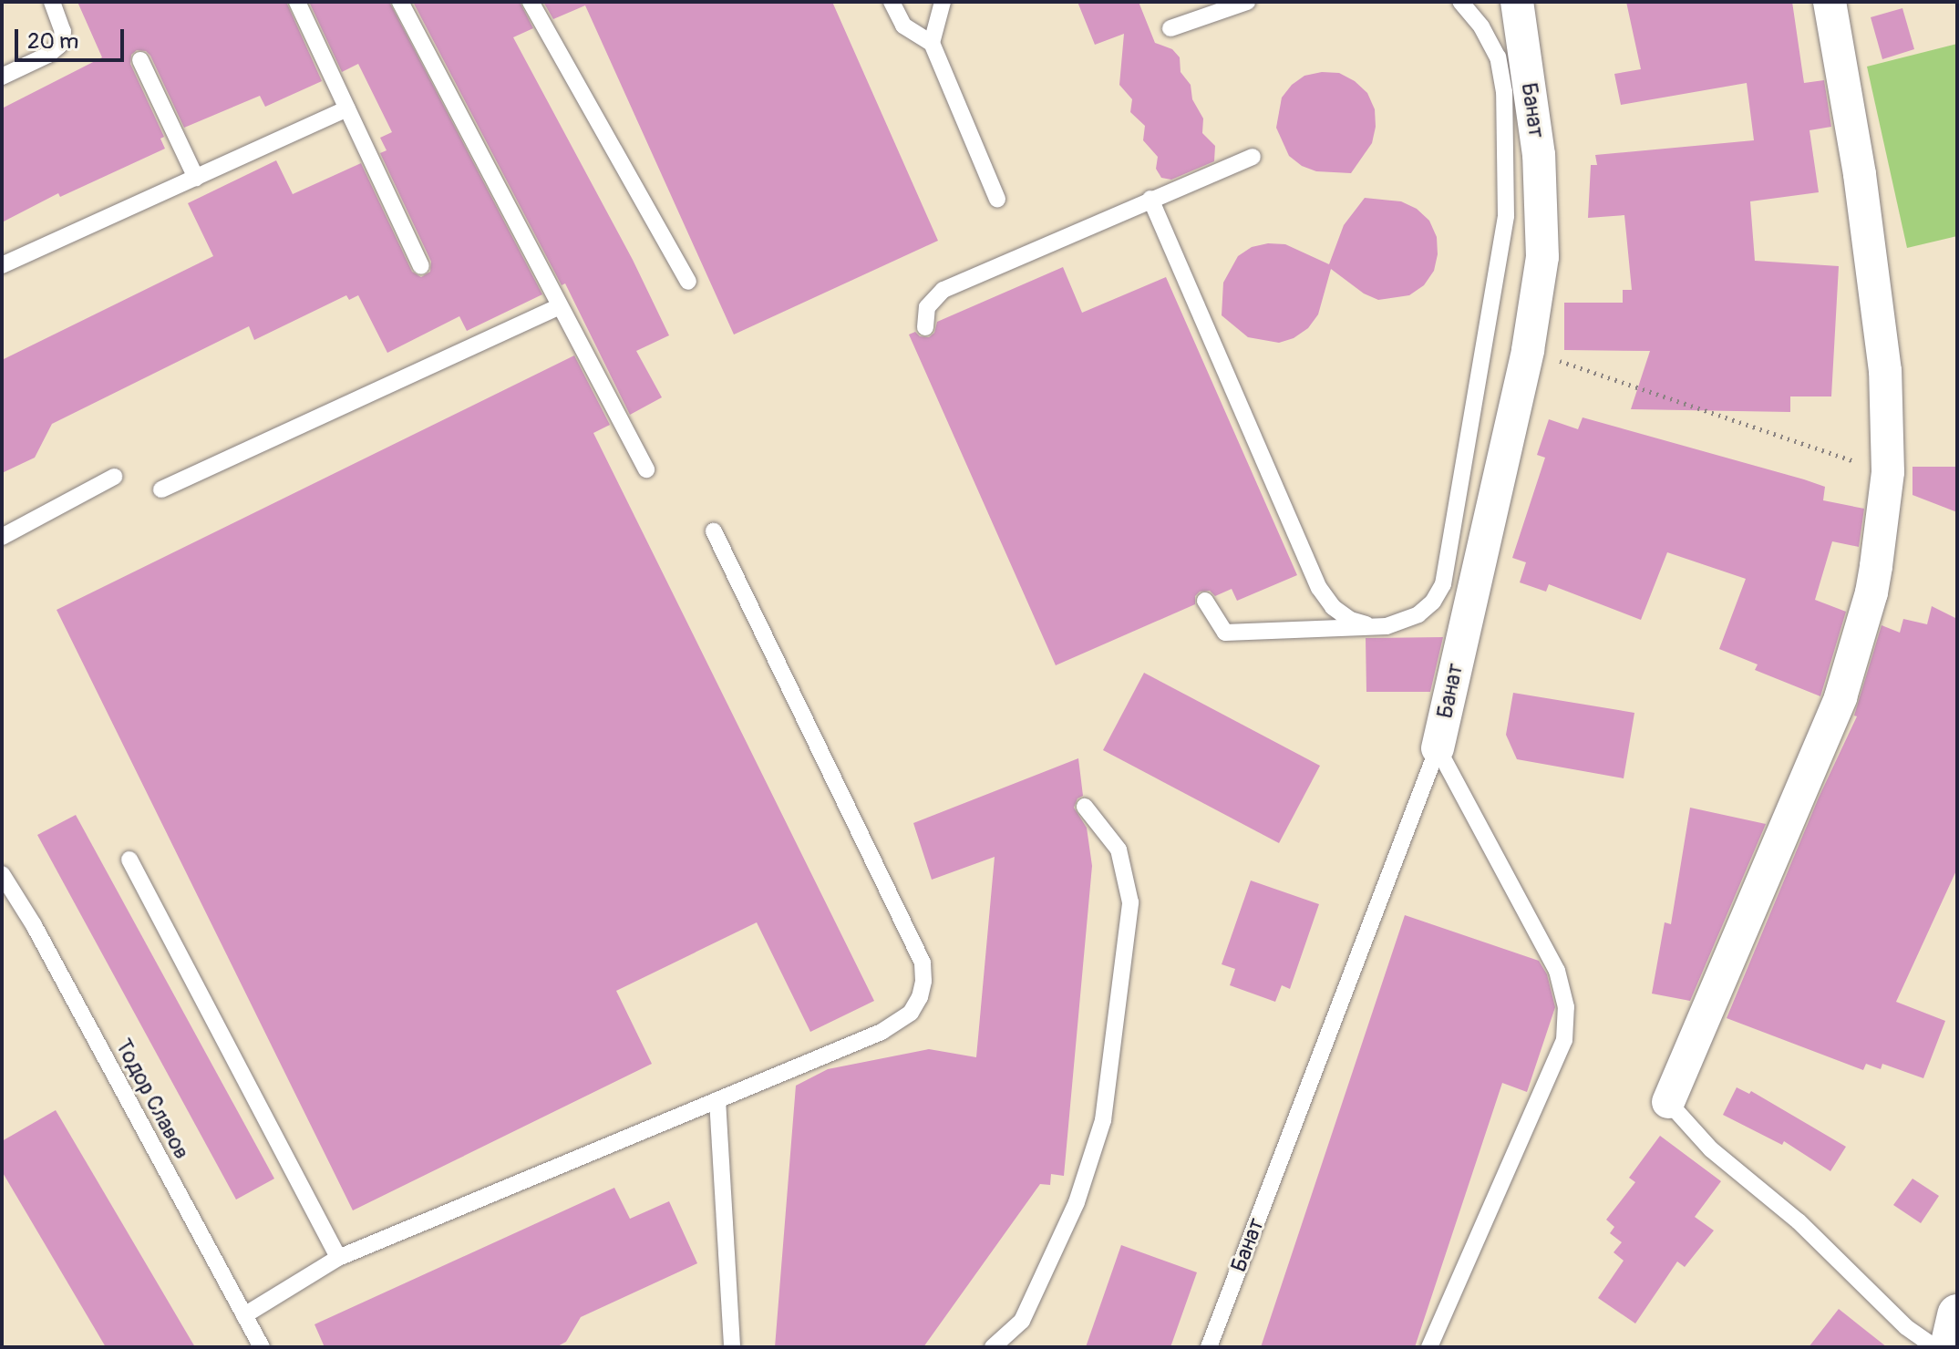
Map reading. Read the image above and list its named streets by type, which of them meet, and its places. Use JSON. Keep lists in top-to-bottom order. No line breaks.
{"streets":{"street":["Банат"],"lane":["Тодор Славов"]},"scale_bar":"20 m"}
